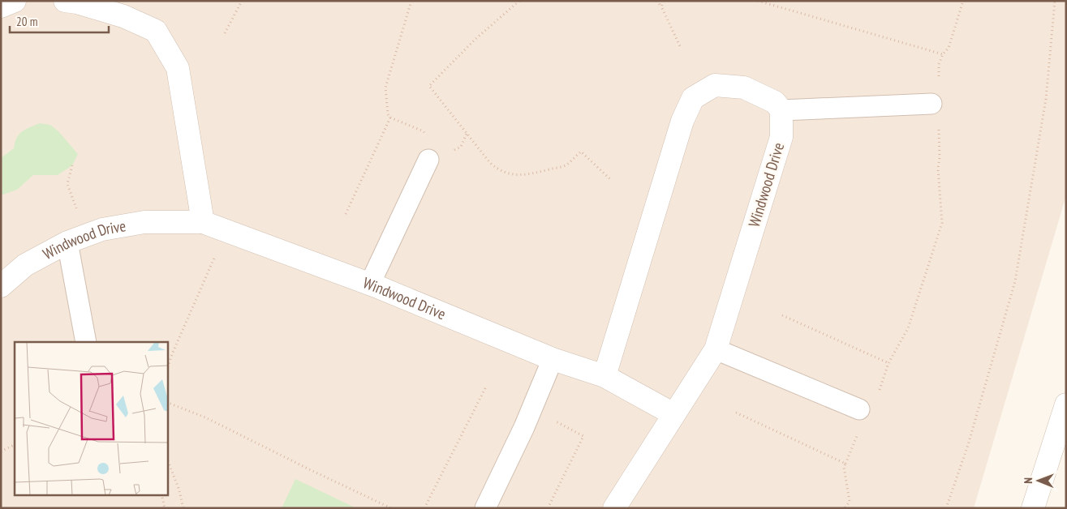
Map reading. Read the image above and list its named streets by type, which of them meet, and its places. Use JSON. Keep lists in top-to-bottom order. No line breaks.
{"streets":{"street":["Windwood Drive"]},"scale_bar":"20 m","north":"left"}
